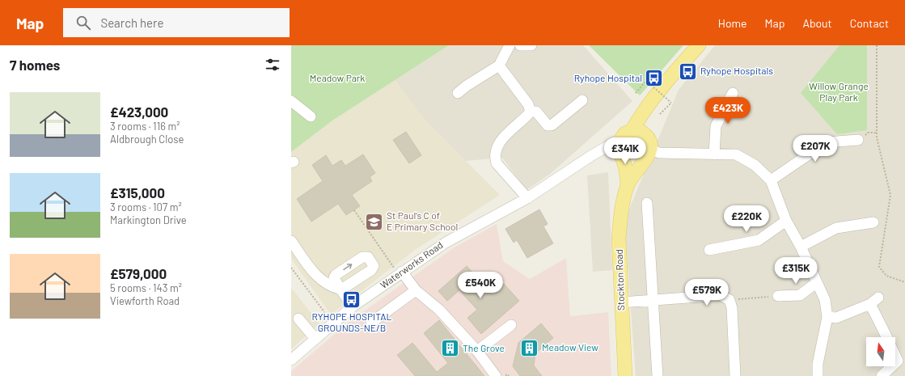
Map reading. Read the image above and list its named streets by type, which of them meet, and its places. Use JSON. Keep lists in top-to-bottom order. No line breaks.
{"streets":{"main road":["Stockton Road"],"street":["Waterworks Road"]},"crossings":[["Waterworks Road","Stockton Road"]],"parks":["Meadow Park","Willow Grange Play Park"],"places":{"bus stop":["Ryhope Hospitals","Ryhope Hospital","RYHOPE HOSPITAL GROUNDS-NE/B"],"school or university":["St Paul's C of E Primary School"],"building":["Meadow View","The Grove"]},"north":"top","page":{"header":"Map","search":"Search here","nav":["Home","Map","About","Contact"],"heading":"7 homes","list":[{"name":"£423,000","note":"3 rooms · 116 m² · Aldbrough Close"},{"name":"£315,000","note":"3 rooms · 107 m² · Markington Drive"},{"name":"£579,000","note":"5 rooms · 143 m² · Viewforth Road"}],"price":["£423K","£207K","£341K","£220K","£315K","£540K","£579K"]}}
